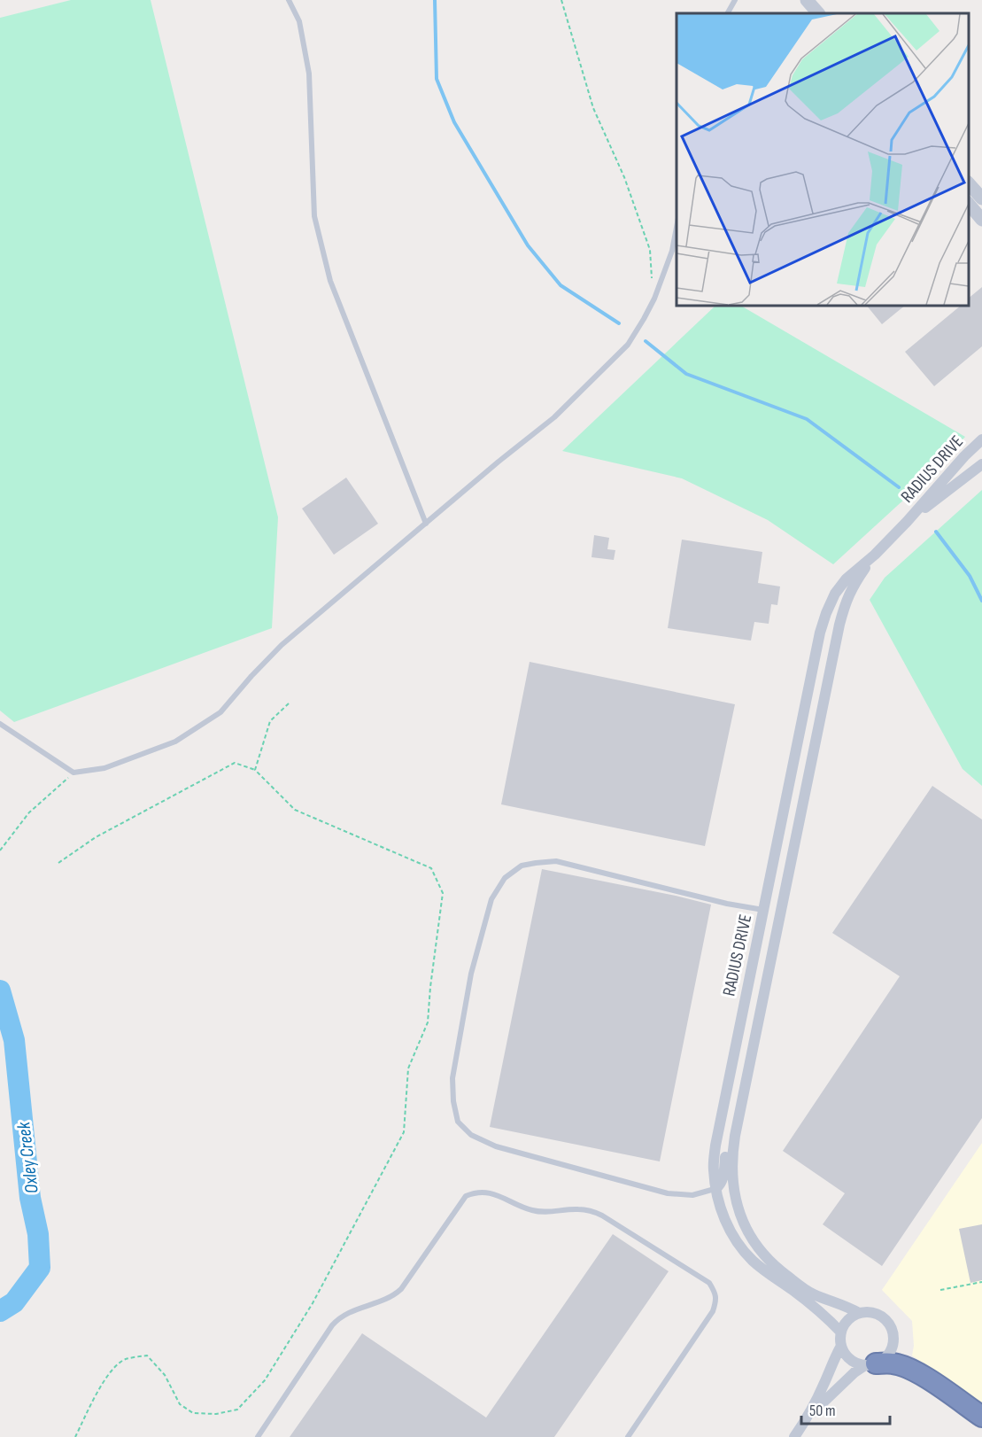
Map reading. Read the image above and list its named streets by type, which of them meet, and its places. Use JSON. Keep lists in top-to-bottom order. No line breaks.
{"streets":{"street":["RADIUS DRIVE"]},"water":["Oxley Creek"],"scale_bar":"50 m"}
